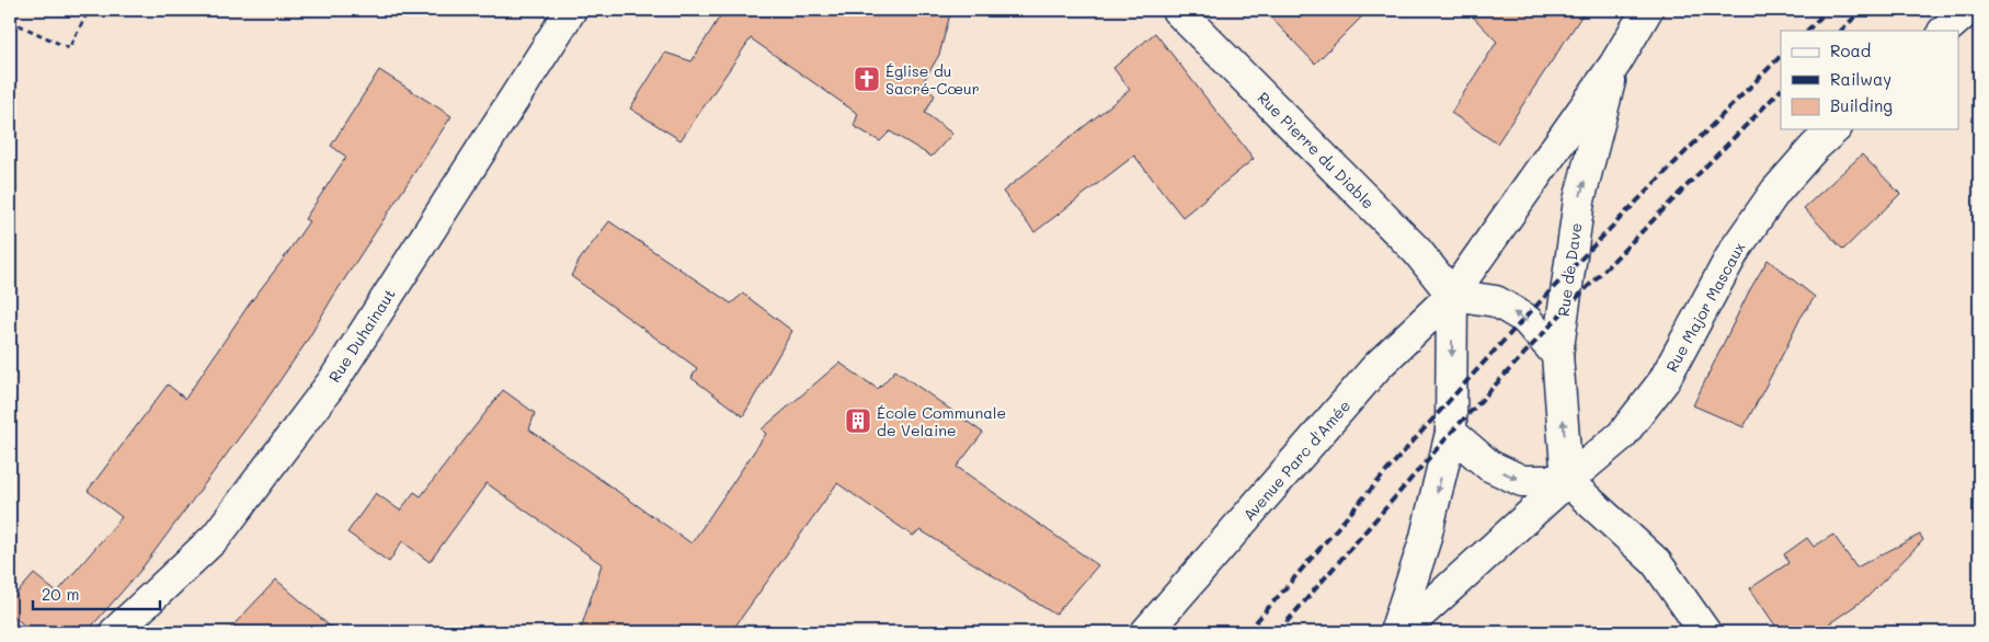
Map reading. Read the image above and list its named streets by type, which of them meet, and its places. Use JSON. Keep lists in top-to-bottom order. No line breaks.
{"streets":{"street":["Rue Pierre du Diable","Rue de Dave","Rue Major Mascaux","Rue Duhainaut","Avenue Parc d'Amée"]},"crossings":[["Rue Pierre du Diable","Rue de Dave"],["Rue Pierre du Diable","Avenue Parc d'Amée"],["Rue de Dave","Rue Major Mascaux"],["Rue de Dave","Avenue Parc d'Amée"]],"places":{"church":["Église du Sacré-Cœur"],"building":["École Communale de Velaine"]},"legend":["Road","Railway","Building"],"scale_bar":"20 m"}
